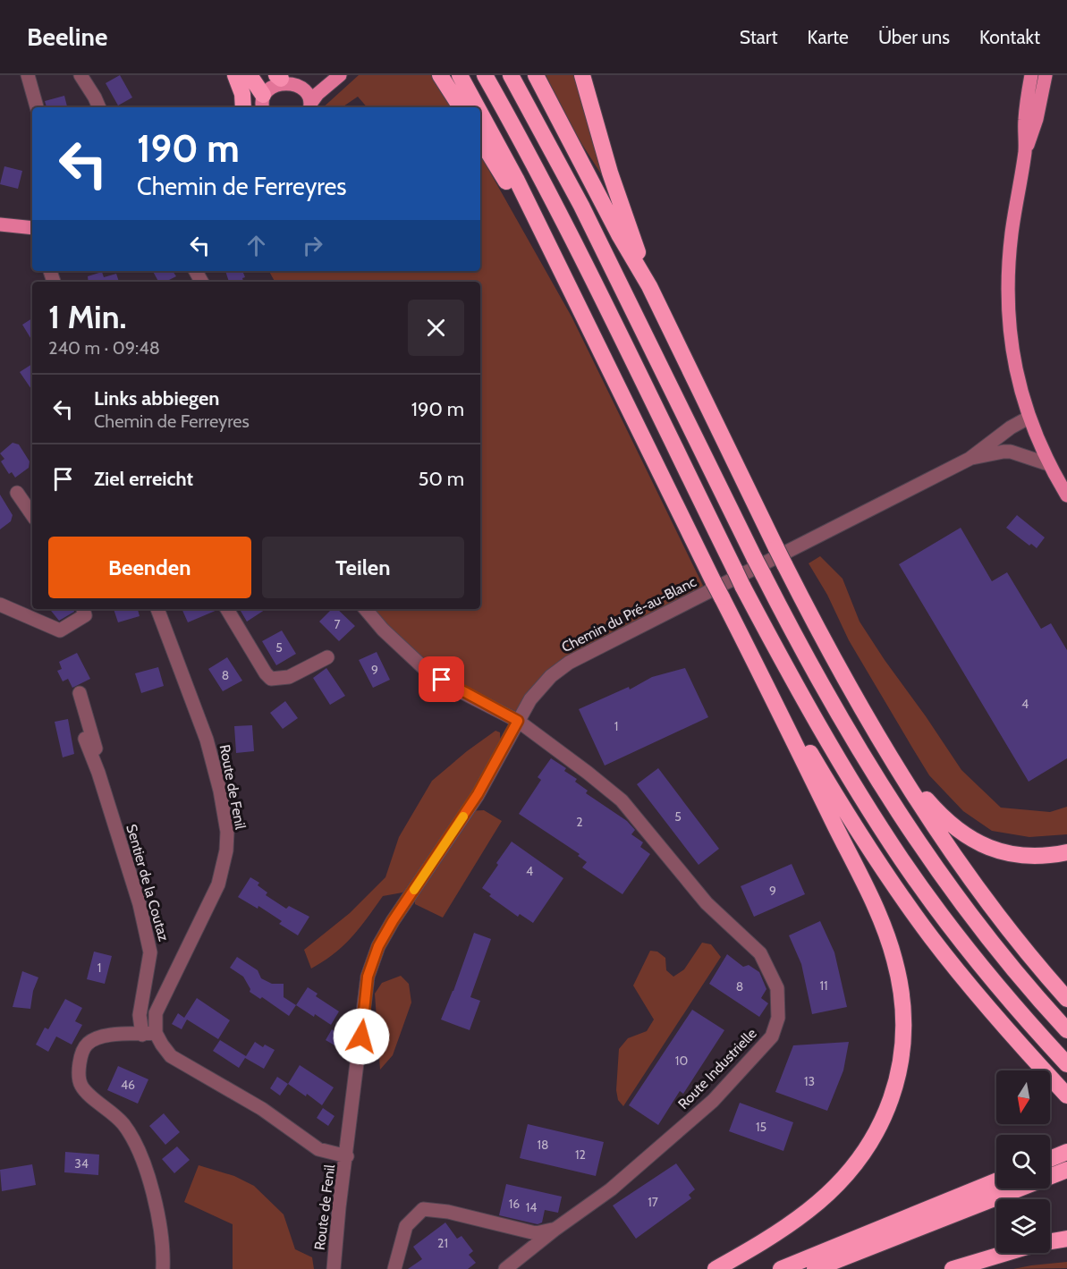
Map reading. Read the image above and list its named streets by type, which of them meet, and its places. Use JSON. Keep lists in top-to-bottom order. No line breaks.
{"streets":{"street":["Chemin du Pré-au-Blanc","Route de Fenil","Sentier de la Coutaz","Route Industrielle"]},"crossings":[["Chemin du Pré-au-Blanc","Route de Fenil"],["Chemin du Pré-au-Blanc","Route Industrielle"],["Route de Fenil","Sentier de la Coutaz"]],"house_numbers":["7","5","9","8","4","1","5","2","4","9","1","11","8","10","13","46","15","18","12","34","17","16","14","21"],"north":"bottom","page":{"header":"Beeline","nav":["Start","Karte","Über uns","Kontakt"],"turn":["190 m","Chemin de Ferreyres"],"heading":["1 Min.","240 m · 09:48"],"list":[{"name":"Links abbiegen","note":"Chemin de Ferreyres","value":"190 m"},{"name":"Ziel erreicht","value":"50 m"}],"buttons":["Beenden","Teilen"]}}
